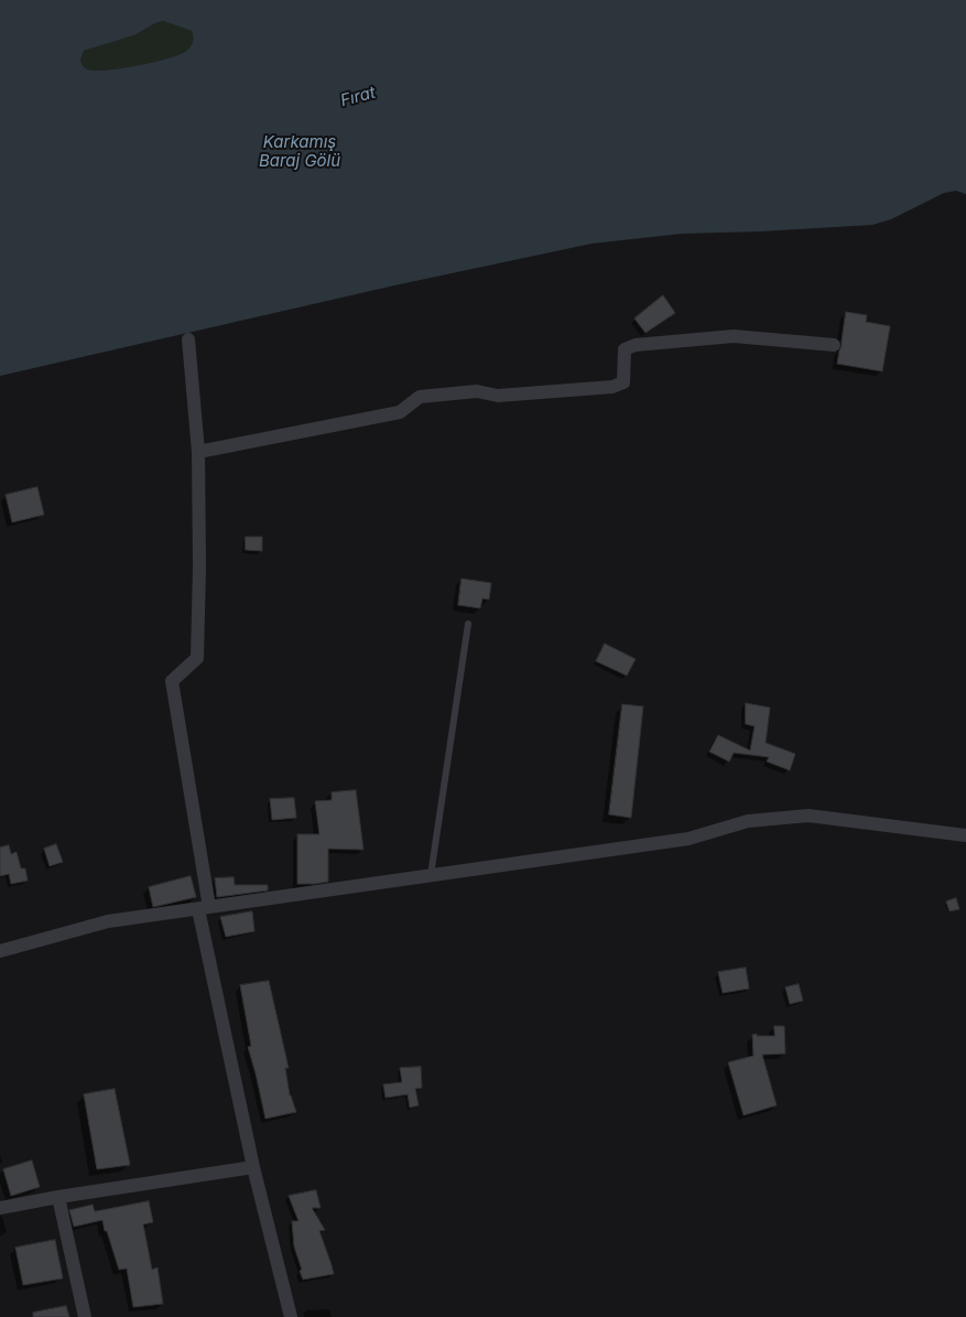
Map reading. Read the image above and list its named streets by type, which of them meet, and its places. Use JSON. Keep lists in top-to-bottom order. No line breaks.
{"water":["Fırat","Karkamış Baraj Gölü"]}
